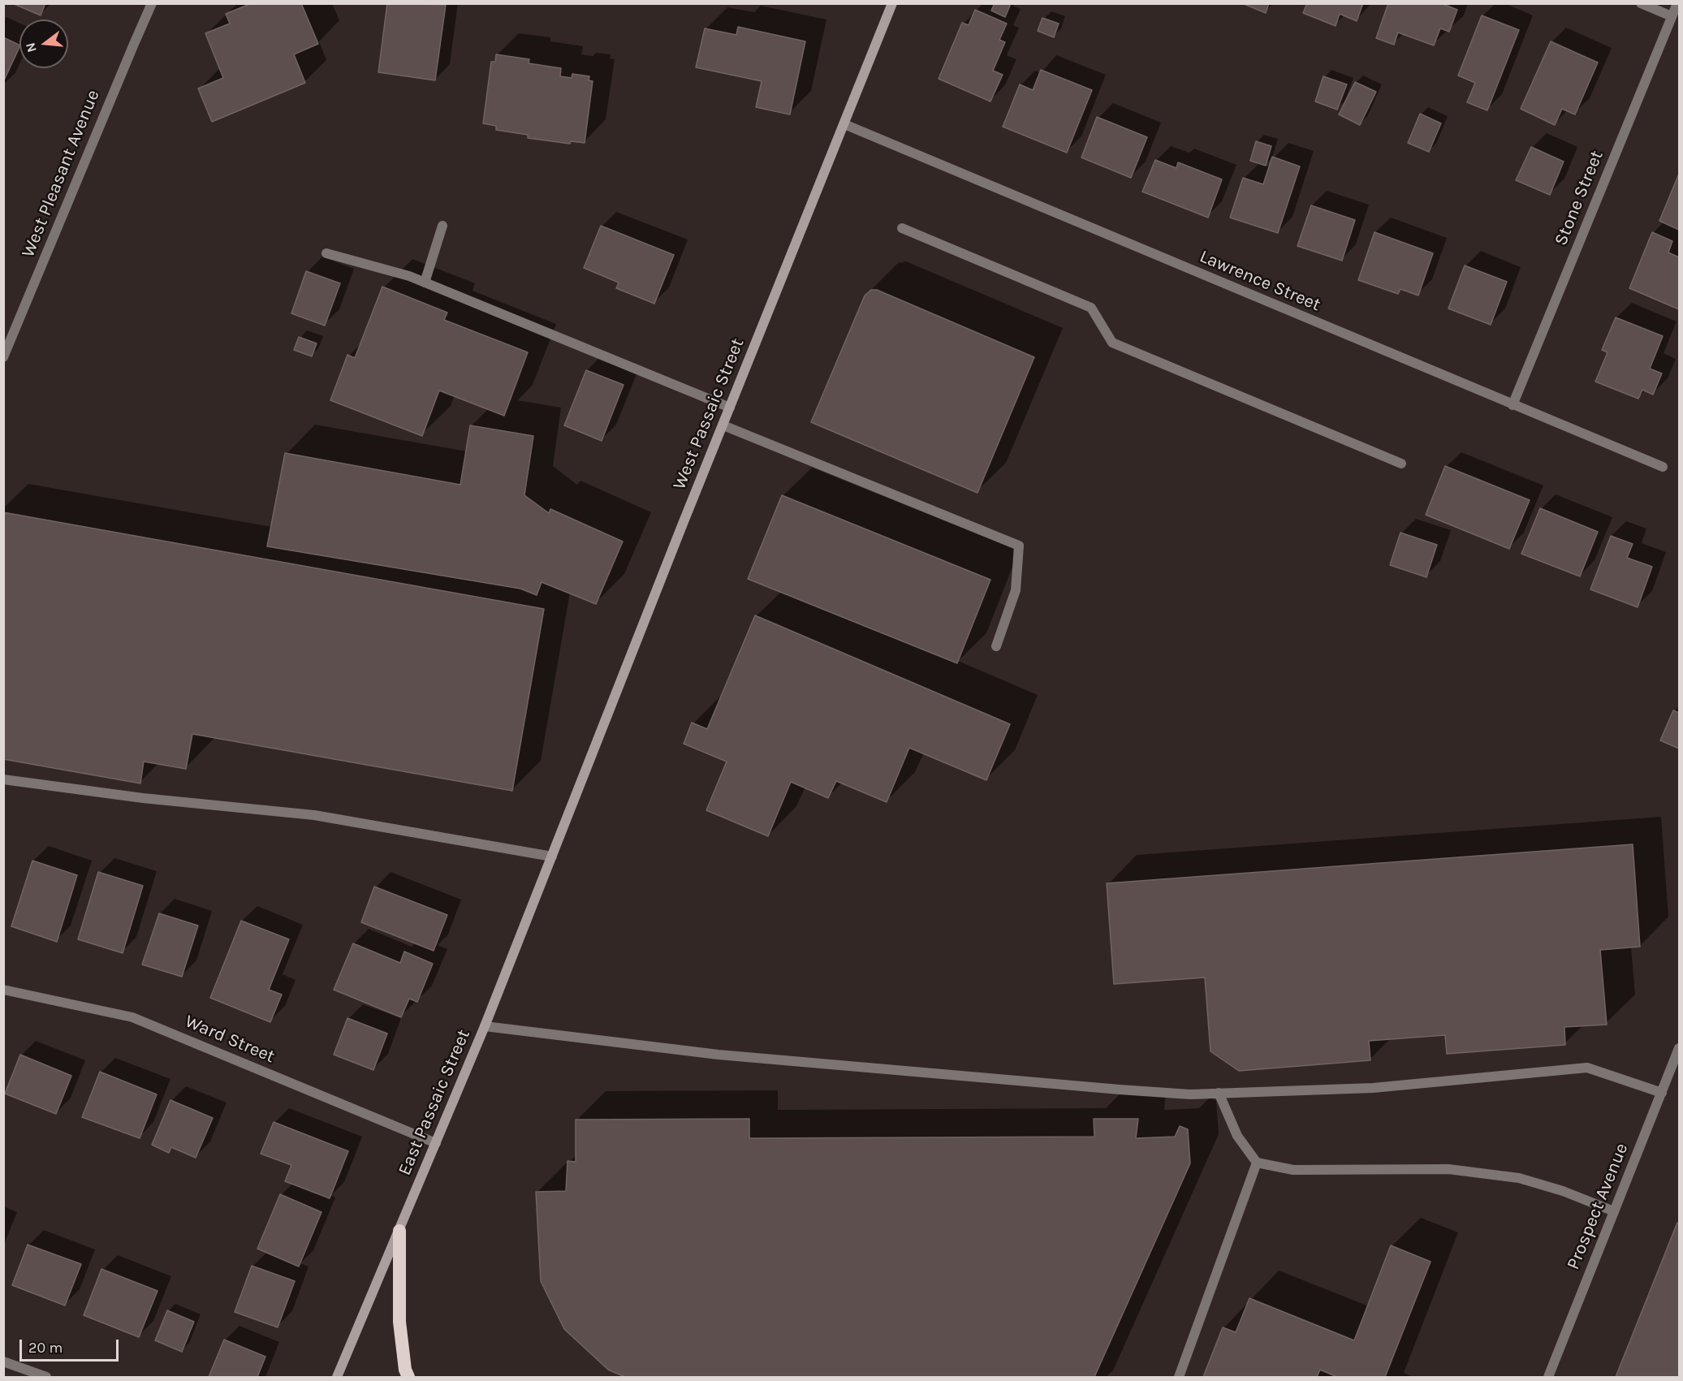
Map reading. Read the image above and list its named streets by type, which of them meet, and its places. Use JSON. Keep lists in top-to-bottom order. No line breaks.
{"streets":{"main road":["West Passaic Street","East Passaic Street"],"street":["West Pleasant Avenue","Stone Street","Lawrence Street","Ward Street","Prospect Avenue"]},"crossings":[["Stone Street","Lawrence Street"],["Lawrence Street","West Passaic Street"],["West Passaic Street","East Passaic Street"],["Ward Street","East Passaic Street"]],"scale_bar":"20 m","north":"left"}
